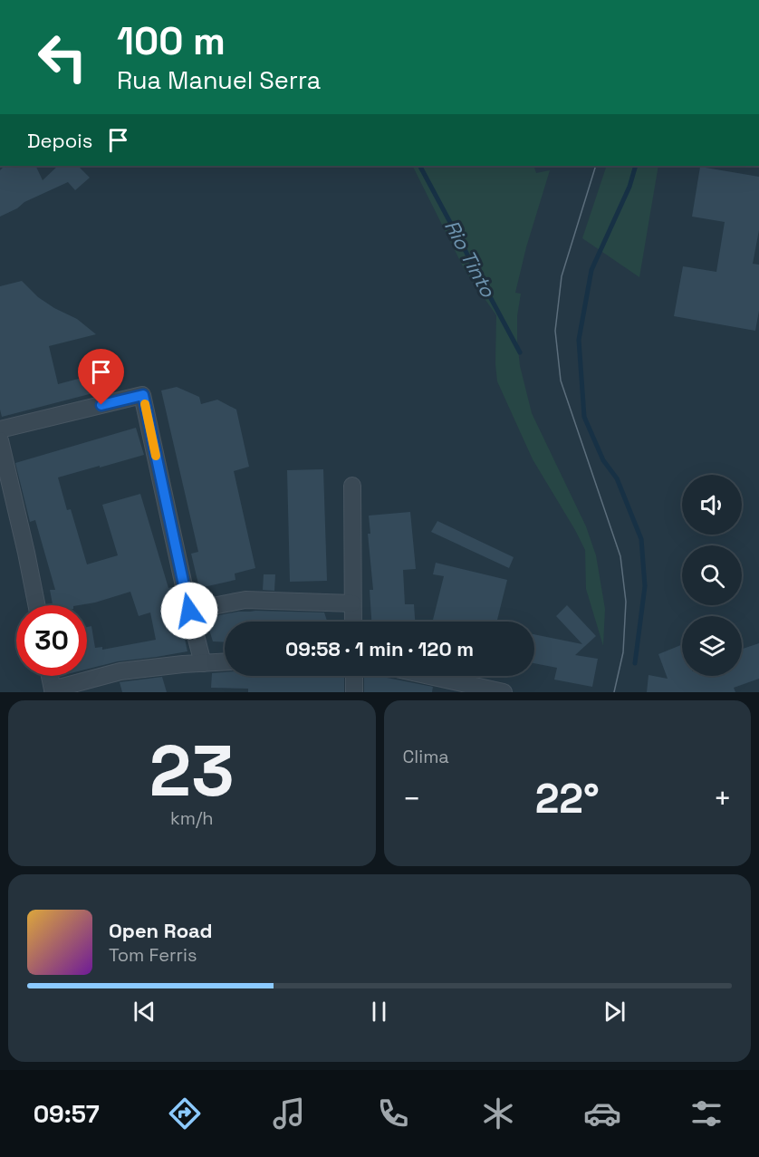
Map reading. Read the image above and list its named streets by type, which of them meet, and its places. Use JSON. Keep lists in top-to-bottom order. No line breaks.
{"water":["Rio Tinto"],"page":{"turn":["100 m","Rua Manuel Serra"],"then":"Depois","limit":"30","trip":"09:58 · 1 min · 120 m","tile":[["23","km/h"],"Clima"],"heat":["−","22°","+"],"song":["Open Road","Tom Ferris"],"tabs":"09:57"}}
